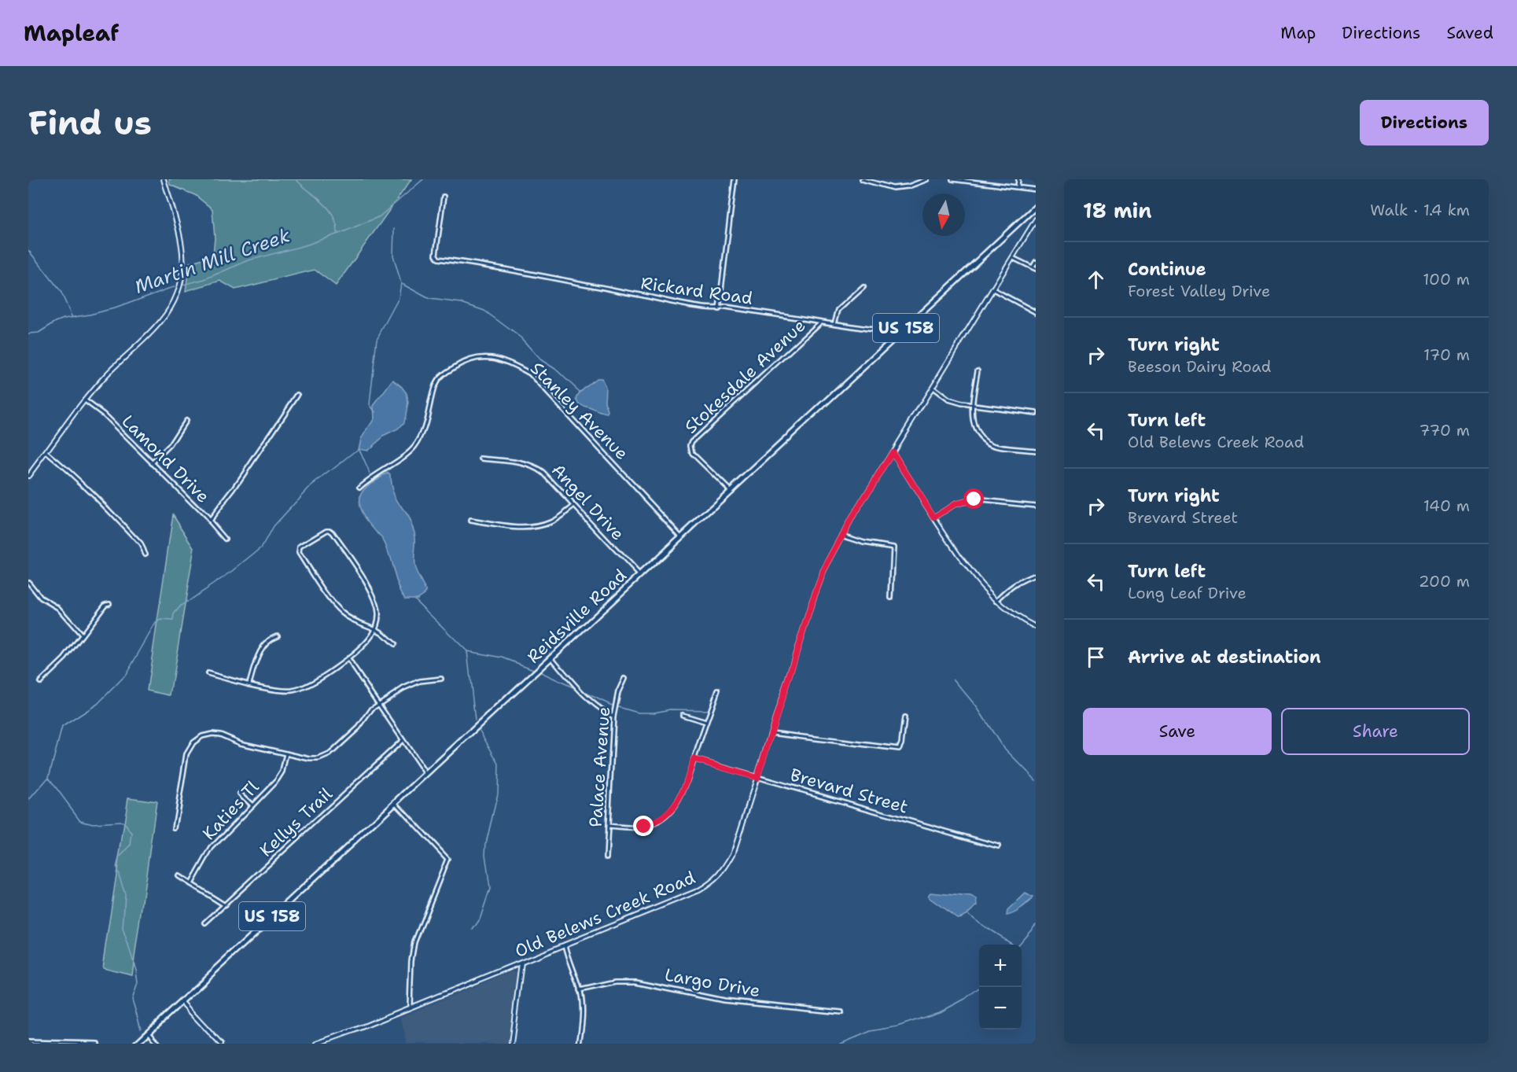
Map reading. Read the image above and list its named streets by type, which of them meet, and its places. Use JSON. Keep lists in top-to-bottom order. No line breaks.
{"streets":{"highway":["US 158","Reidsville Road"],"street":["Rickard Road","Stokesdale Avenue","Stanley Avenue","Lamond Drive","Angel Drive","Palace Avenue","Brevard Street","Katies Tl","Kellys Trail","Old Belews Creek Road","Largo Drive"]},"crossings":[["Rickard Road","Stokesdale Avenue"],["Rickard Road","Reidsville Road"],["Stokesdale Avenue","Reidsville Road"],["Stanley Avenue","Reidsville Road"],["Angel Drive","Reidsville Road"],["Brevard Street","Old Belews Creek Road"]],"water":["Martin Mill Creek"],"north":"bottom","page":{"header":"Mapleaf","nav":["Map","Directions","Saved"],"buttons":["Directions",["Save","Share"]],"title":"Find us","heading":["18 min","Walk · 1.4 km"],"list":[["Continue","Forest Valley Drive","100 m"],["Turn right","Beeson Dairy Road","170 m"],["Turn left","Old Belews Creek Road","770 m"],["Turn right","Brevard Street","140 m"],["Turn left","Long Leaf Drive","200 m"],"Arrive at destination"],"map_buttons":["+","−"]}}
